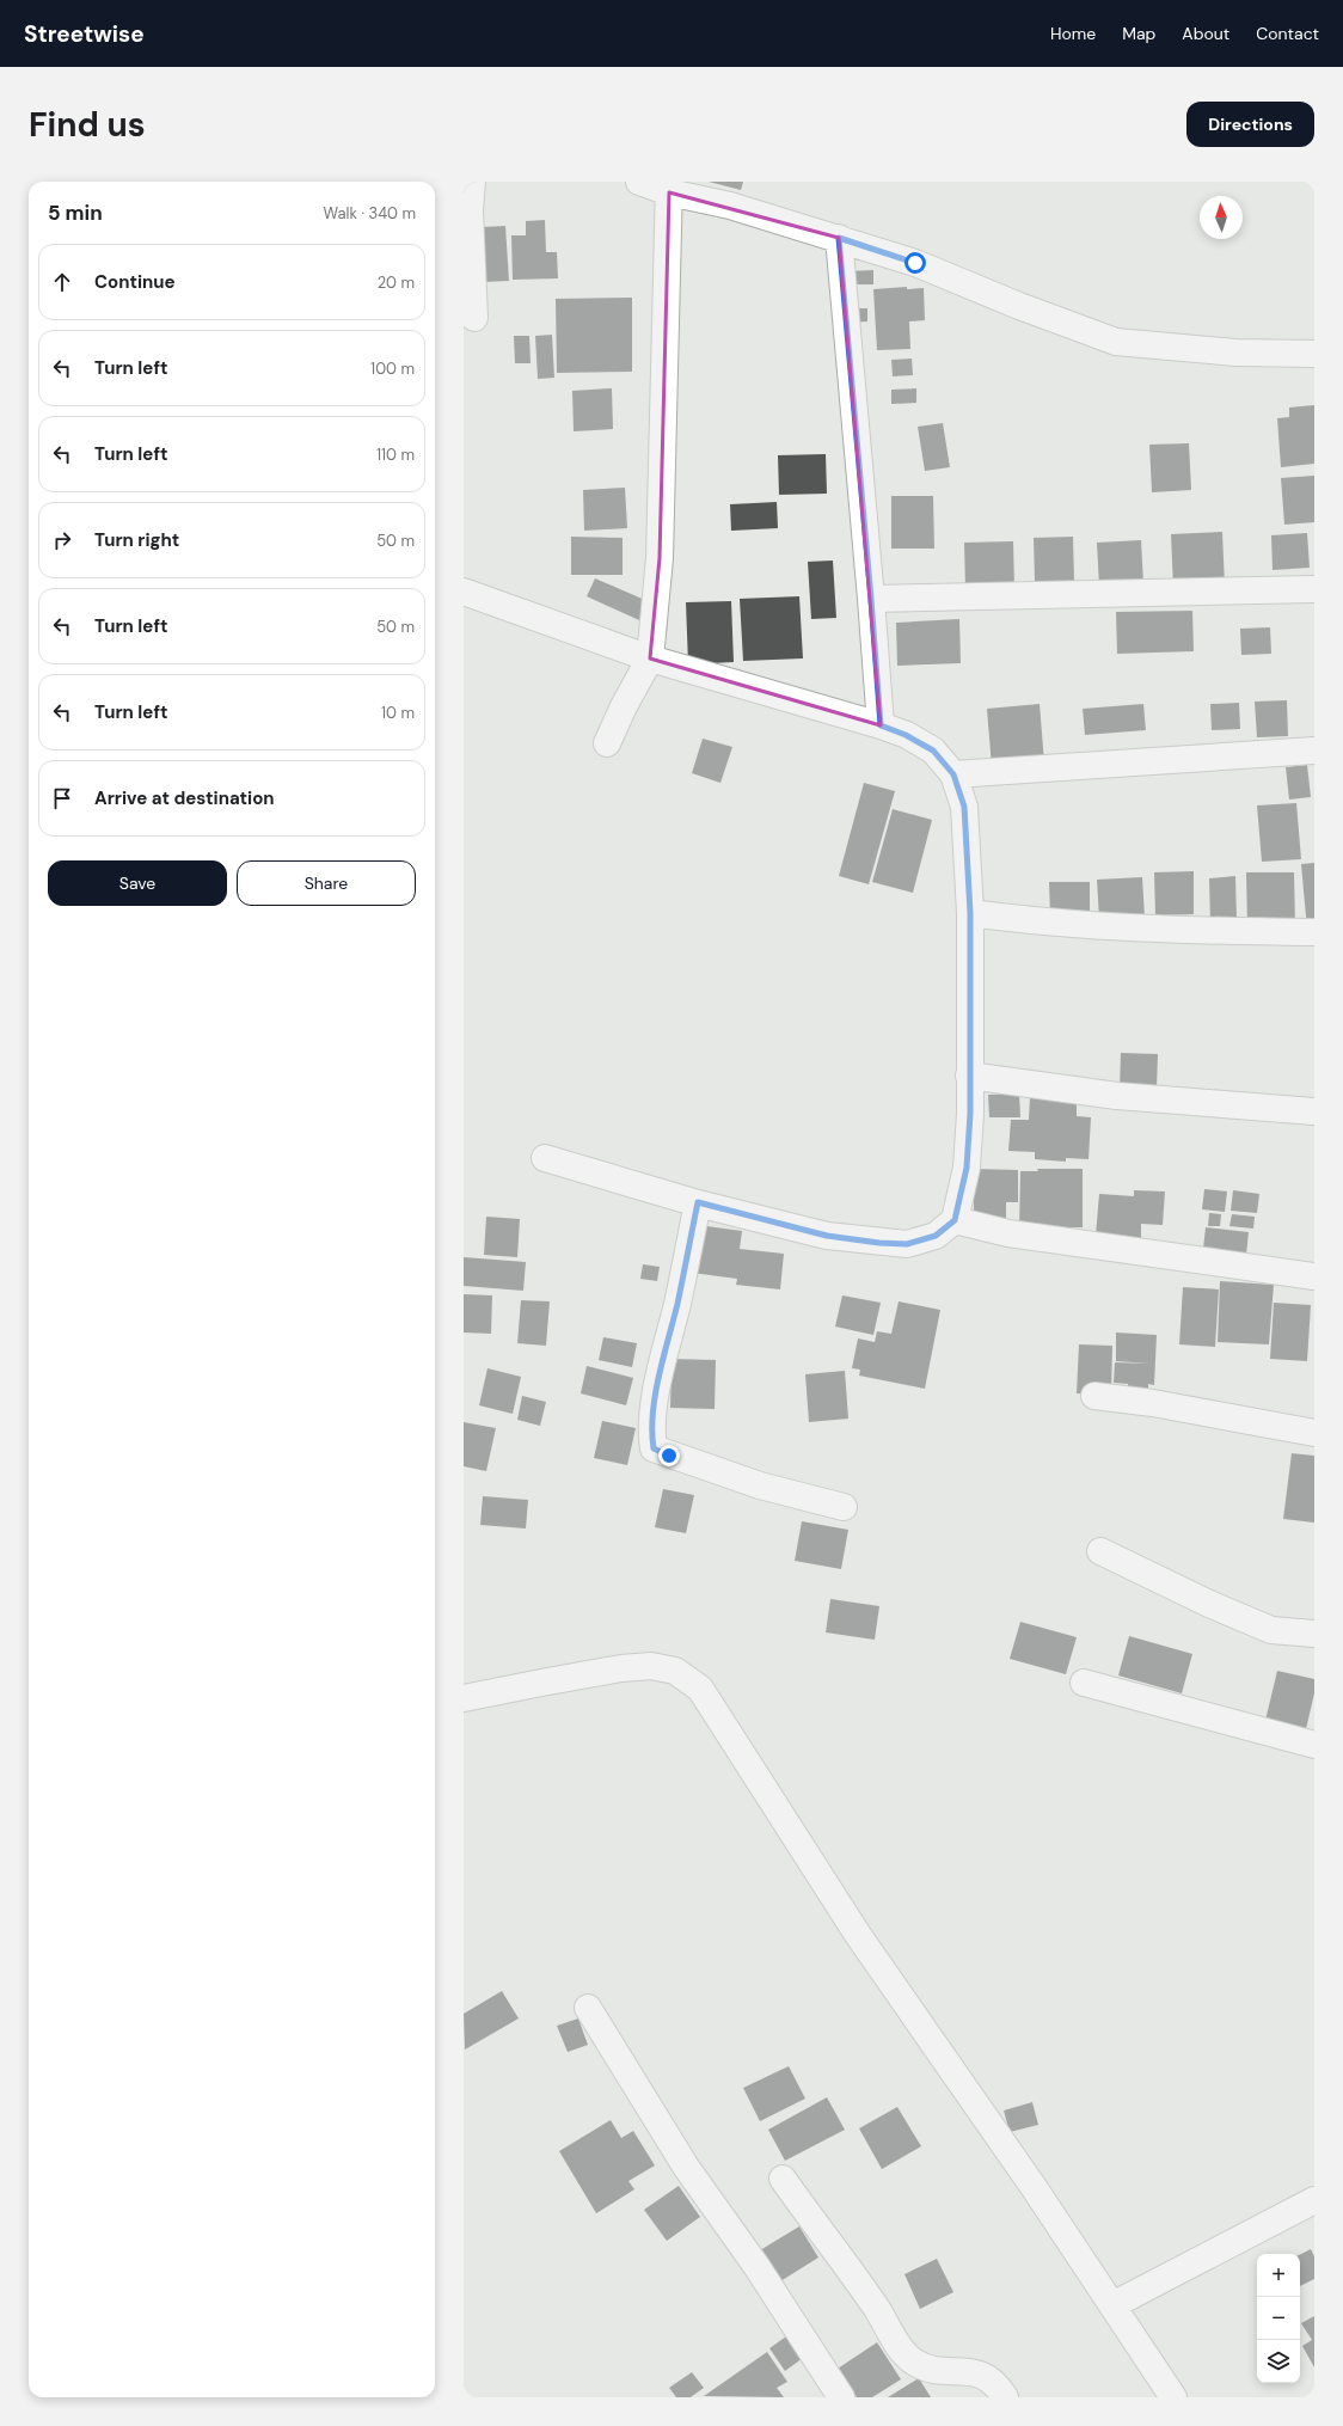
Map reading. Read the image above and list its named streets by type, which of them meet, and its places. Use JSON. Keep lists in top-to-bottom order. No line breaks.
{"north":"top","page":{"header":"Streetwise","nav":["Home","Map","About","Contact"],"buttons":["Directions",["Save","Share"]],"title":"Find us","heading":["5 min","Walk · 340 m"],"list":[["Continue","20 m"],["Turn left","100 m"],["Turn left","110 m"],["Turn right","50 m"],["Turn left","50 m"],["Turn left","10 m"],"Arrive at destination"],"map_buttons":["+","−"]}}
